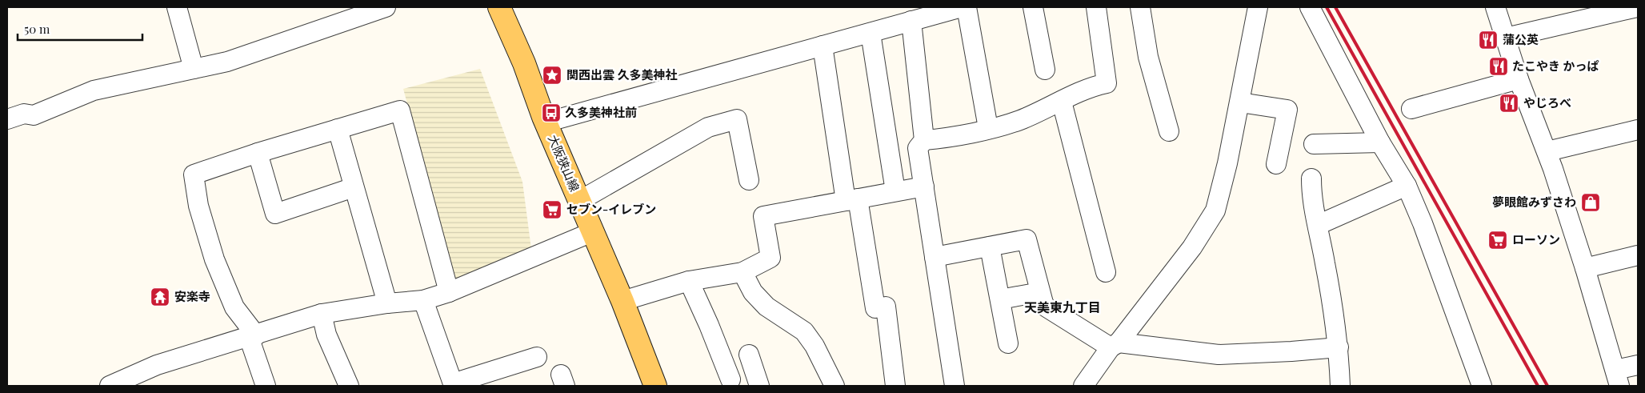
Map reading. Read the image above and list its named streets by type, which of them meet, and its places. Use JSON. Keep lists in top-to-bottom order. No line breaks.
{"streets":{"main road":["大阪狭山線"]},"districts":["天美東九丁目"],"places":{"restaurant":["蒲公英","たこやき かっぱ","やじろべ"],"place":["関西出雲 久多美神社"],"bus stop":["久多美神社前"],"shop":["夢眼館みずさわ"],"supermarket":["セブン-イレブン","ローソン"],"temple":["安楽寺"]},"scale_bar":"50 m"}
